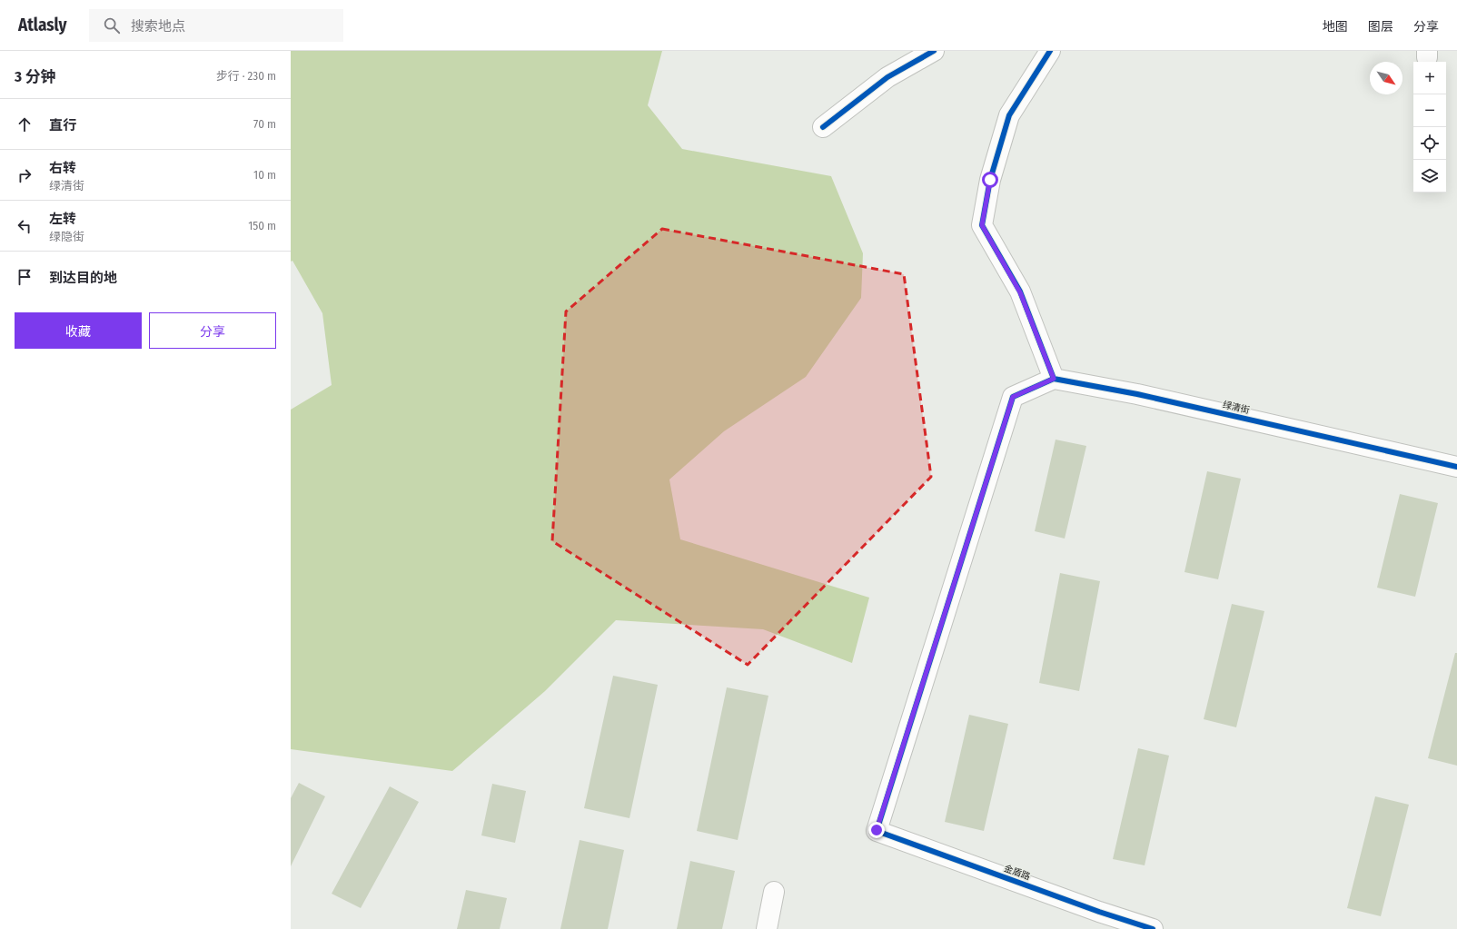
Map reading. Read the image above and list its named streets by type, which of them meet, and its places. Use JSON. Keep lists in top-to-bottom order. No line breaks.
{"streets":{"street":["绿清街","金盾路"]},"crossings":[["绿清街","金盾路"]],"north":"bottom right","page":{"header":"Atlasly","search":"搜索地点","nav":["地图","图层","分享"],"heading":["3 分钟","步行 · 230 m"],"map_buttons":["+","−"],"list":[["直行","70 m"],["右转","绿清街","10 m"],["左转","绿隐街","150 m"],"到达目的地"],"buttons":["收藏","分享"]}}
